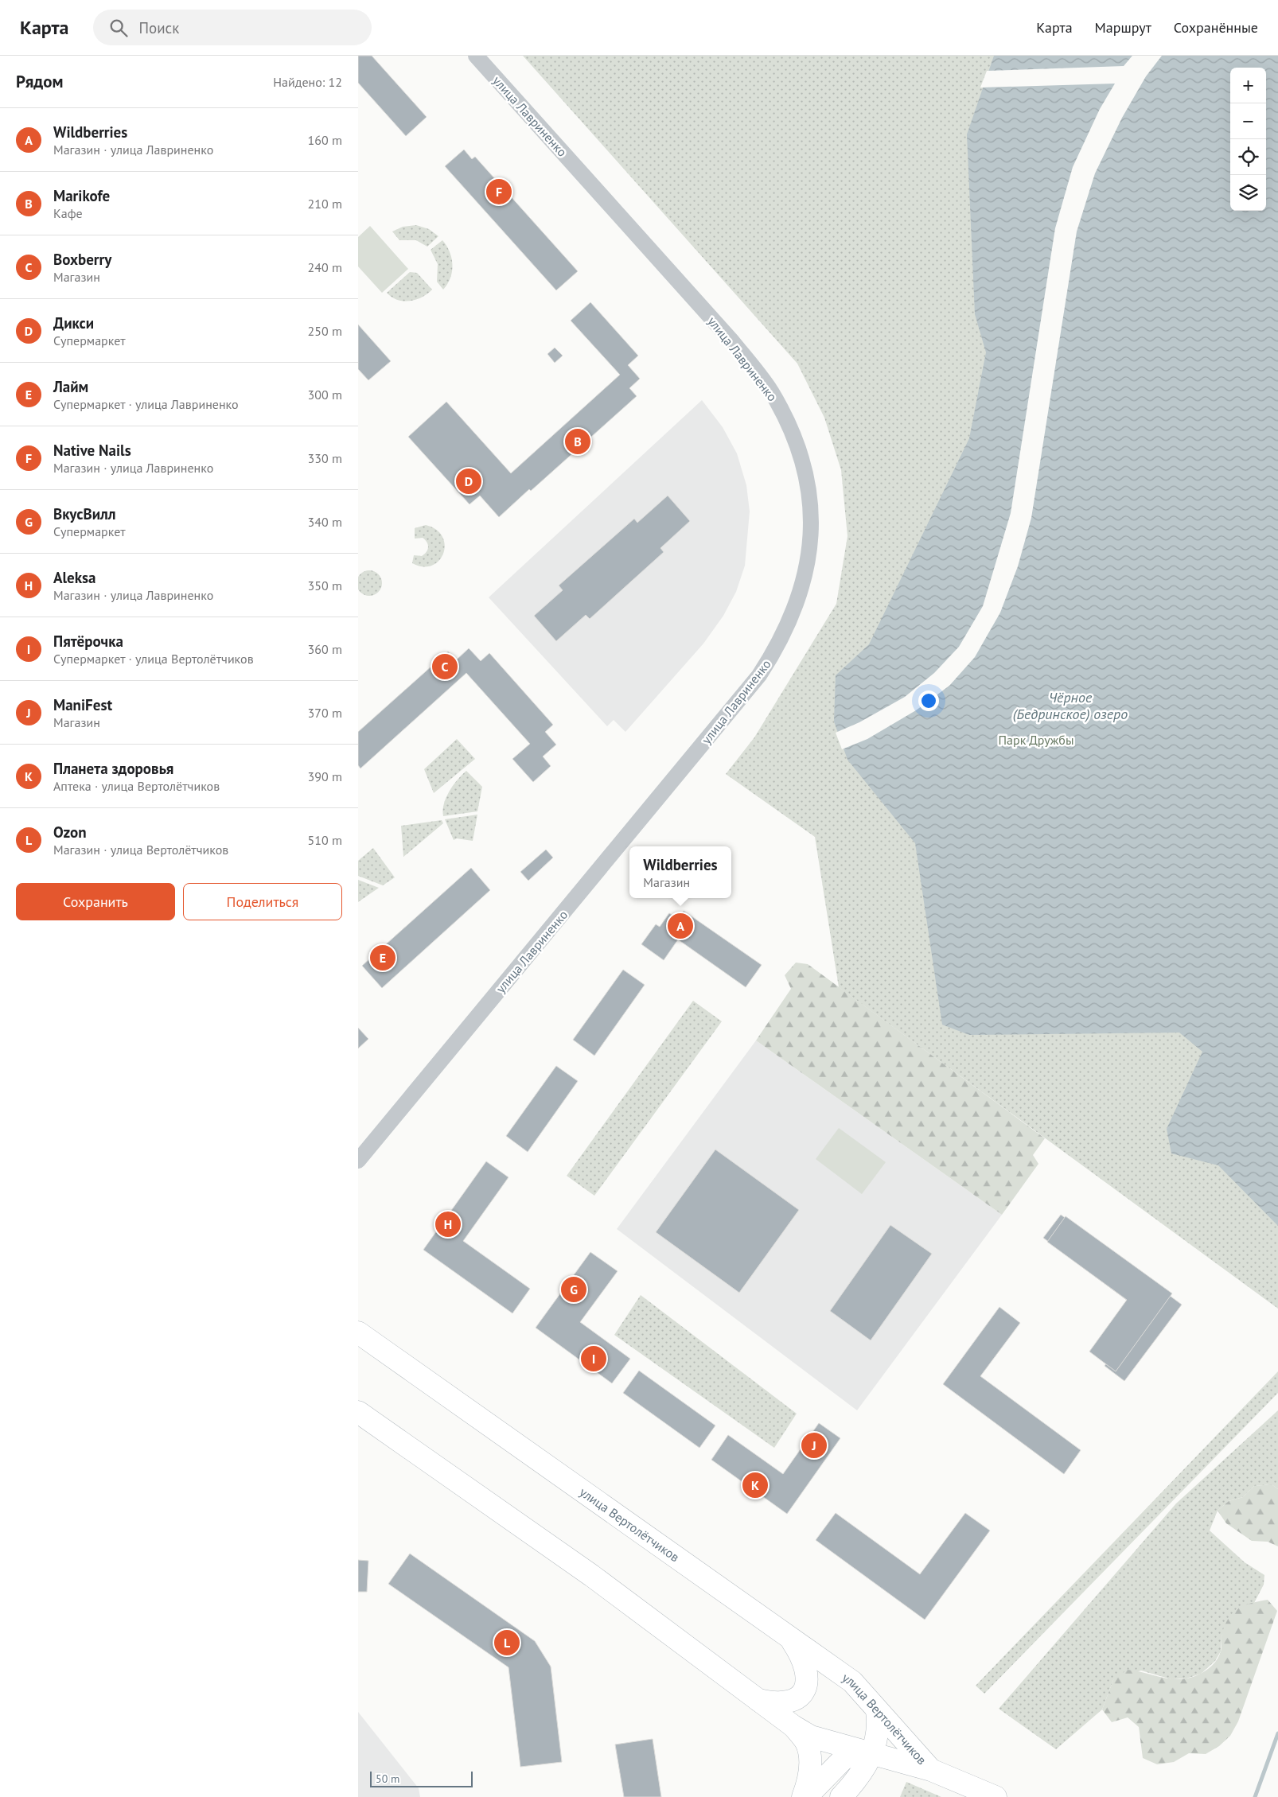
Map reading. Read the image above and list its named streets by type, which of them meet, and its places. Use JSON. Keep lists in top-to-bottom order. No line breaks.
{"streets":{"main road":["улица Вертолётчиков"],"street":["улица Лавриненко"]},"water":["Чёрное (Бедринское) озеро"],"parks":["Парк Дружбы"],"scale_bar":"50 m","page":{"header":"Карта","search":"Поиск","nav":["Карта","Маршрут","Сохранённые"],"heading":["Рядом","Найдено: 12"],"map_buttons":["+","−"],"list":[{"mark":"A","name":"Wildberries","note":"Магазин · улица Лавриненко","value":"160 m"},{"mark":"B","name":"Marikofe","note":"Кафе","value":"210 m"},{"mark":"C","name":"Boxberry","note":"Магазин","value":"240 m"},{"mark":"D","name":"Дикси","note":"Супермаркет","value":"250 m"},{"mark":"E","name":"Лайм","note":"Супермаркет · улица Лавриненко","value":"300 m"},{"mark":"F","name":"Native Nails","note":"Магазин · улица Лавриненко","value":"330 m"},{"mark":"G","name":"ВкусВилл","note":"Супермаркет","value":"340 m"},{"mark":"H","name":"Aleksa","note":"Магазин · улица Лавриненко","value":"350 m"},{"mark":"I","name":"Пятёрочка","note":"Супермаркет · улица Вертолётчиков","value":"360 m"},{"mark":"J","name":"ManiFest","note":"Магазин","value":"370 m"},{"mark":"K","name":"Планета здоровья","note":"Аптека · улица Вертолётчиков","value":"390 m"},{"mark":"L","name":"Ozon","note":"Магазин · улица Вертолётчиков","value":"510 m"}],"pins":["F","B","D","C","A","E","H","G","I","J","K","L"],"popup":["Wildberries","Магазин"],"buttons":["Сохранить","Поделиться"],"scale":"50 m"}}
